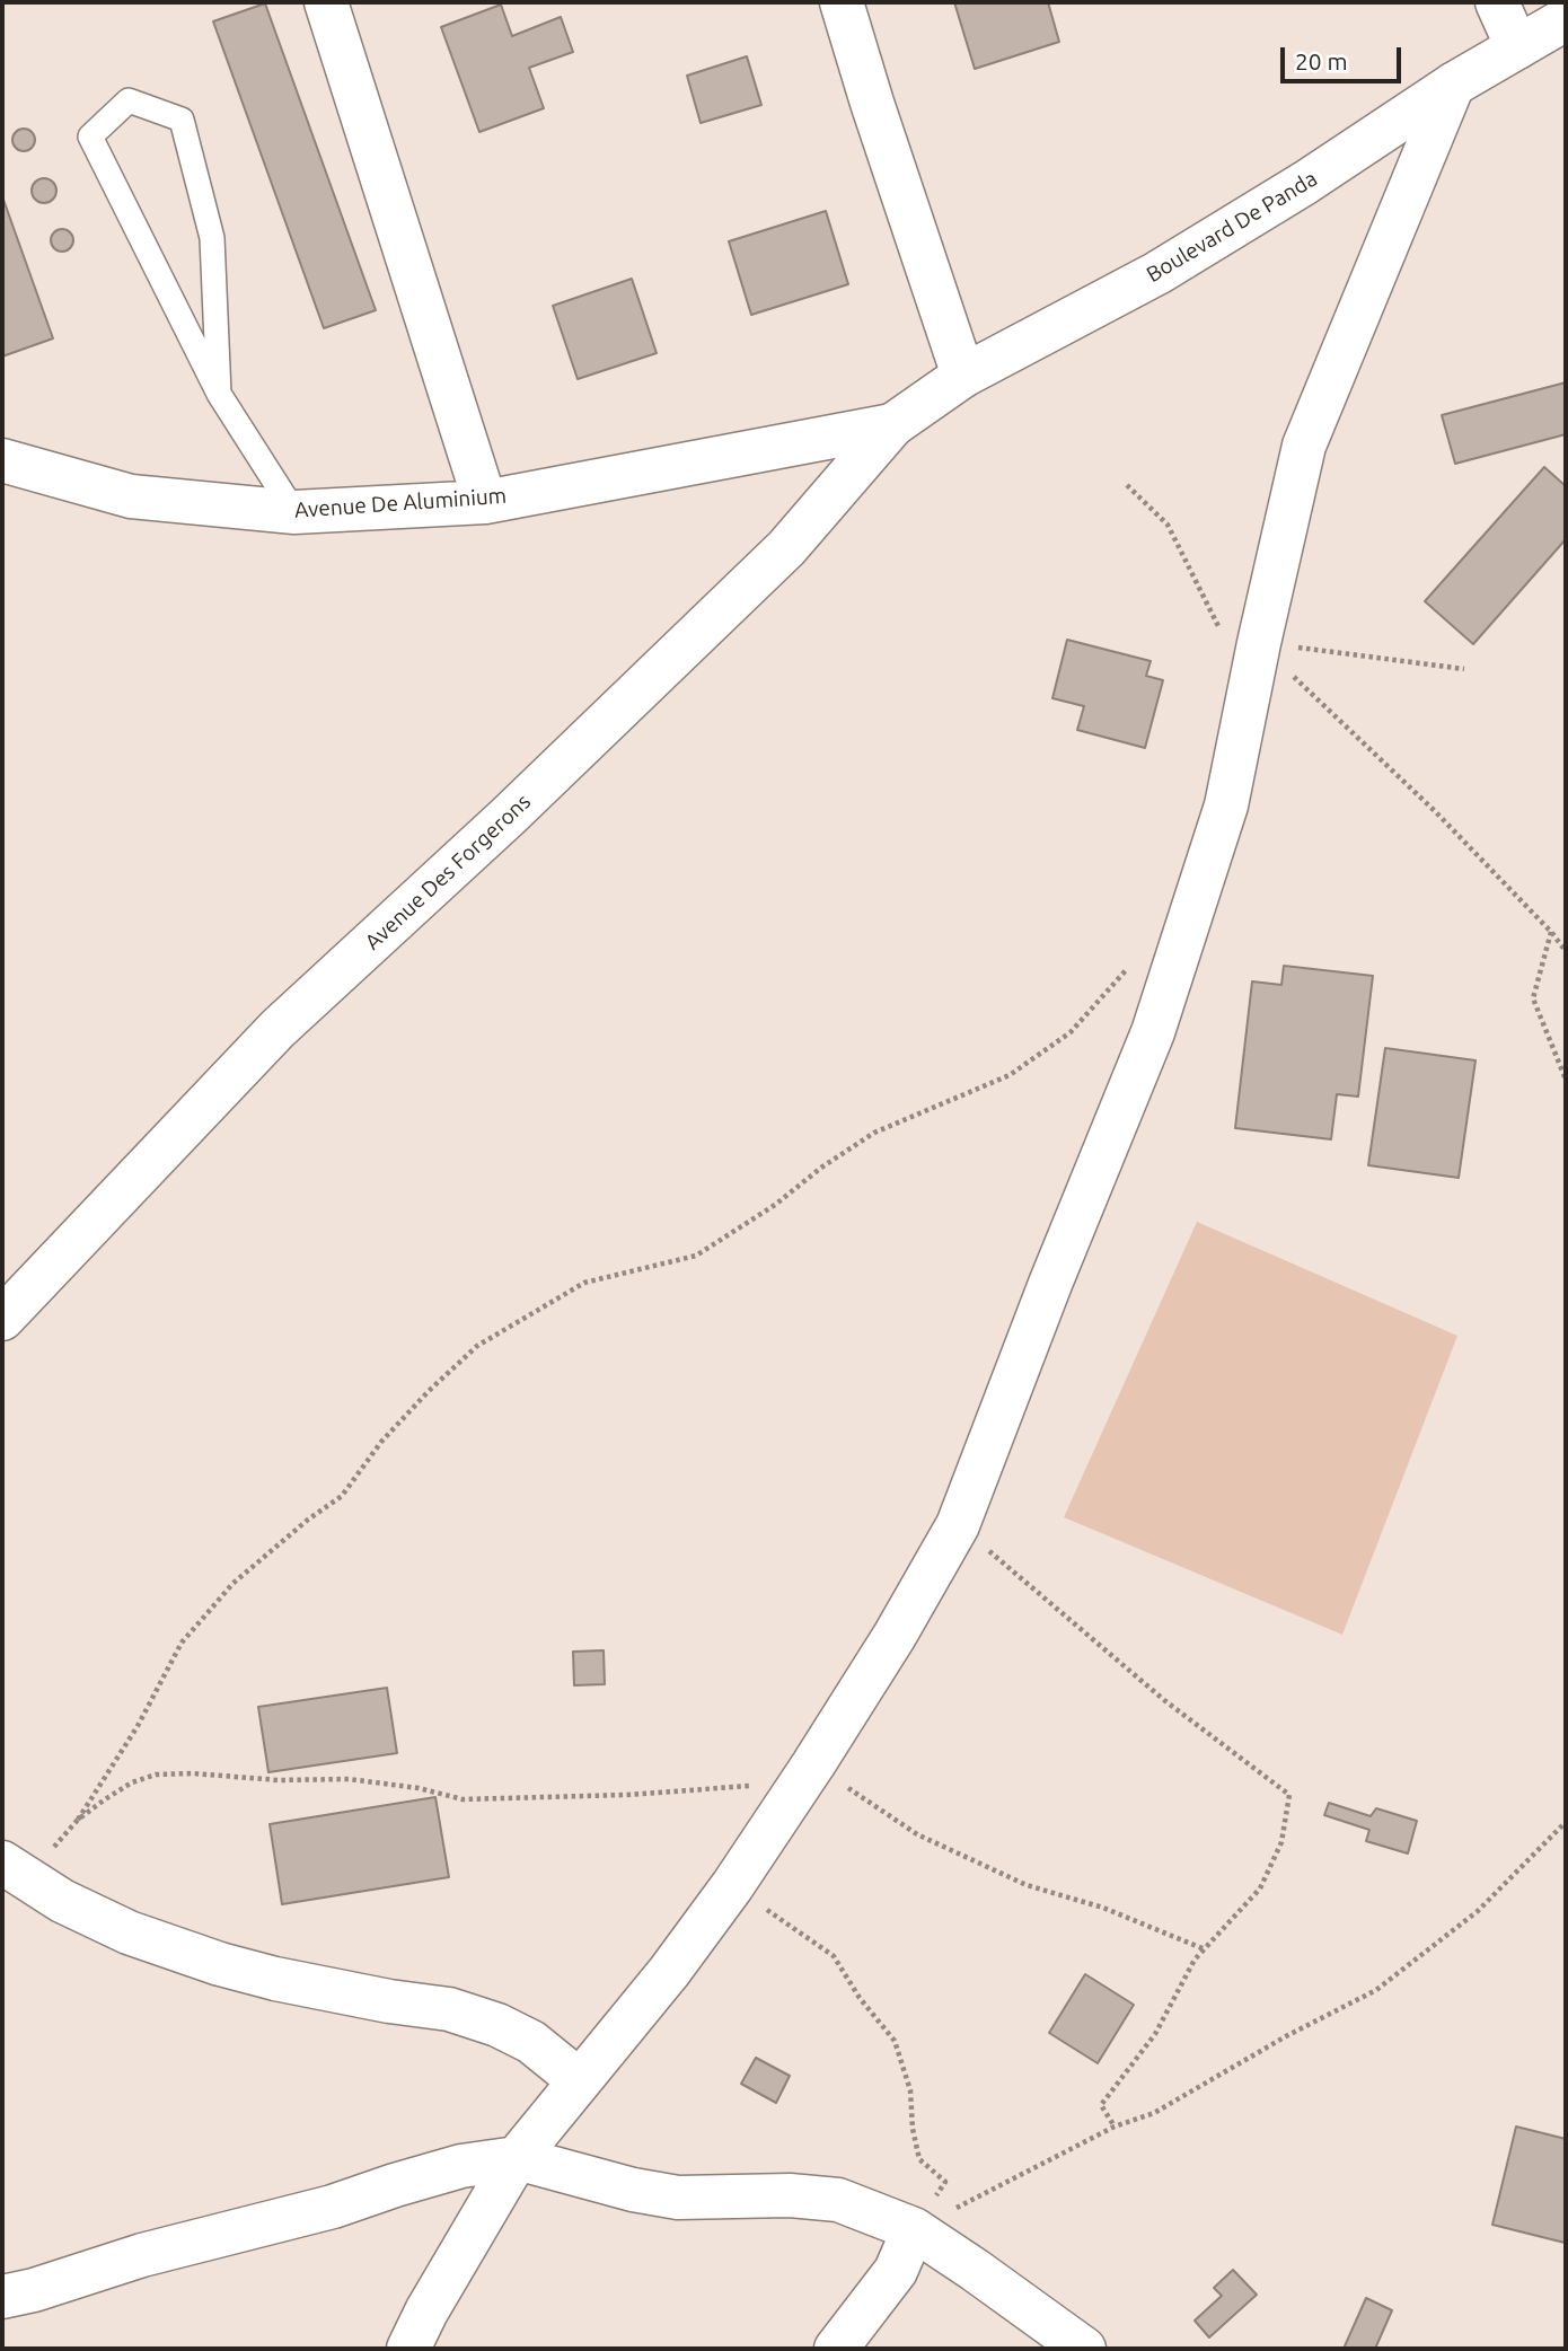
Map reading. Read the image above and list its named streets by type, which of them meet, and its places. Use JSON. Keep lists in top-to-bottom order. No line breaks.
{"streets":{"street":["Boulevard De Panda","Avenue De Aluminium","Avenue Des Forgerons"]},"crossings":[["Boulevard De Panda","Avenue De Aluminium"],["Boulevard De Panda","Avenue Des Forgerons"],["Avenue De Aluminium","Avenue Des Forgerons"]],"scale_bar":"20 m"}
